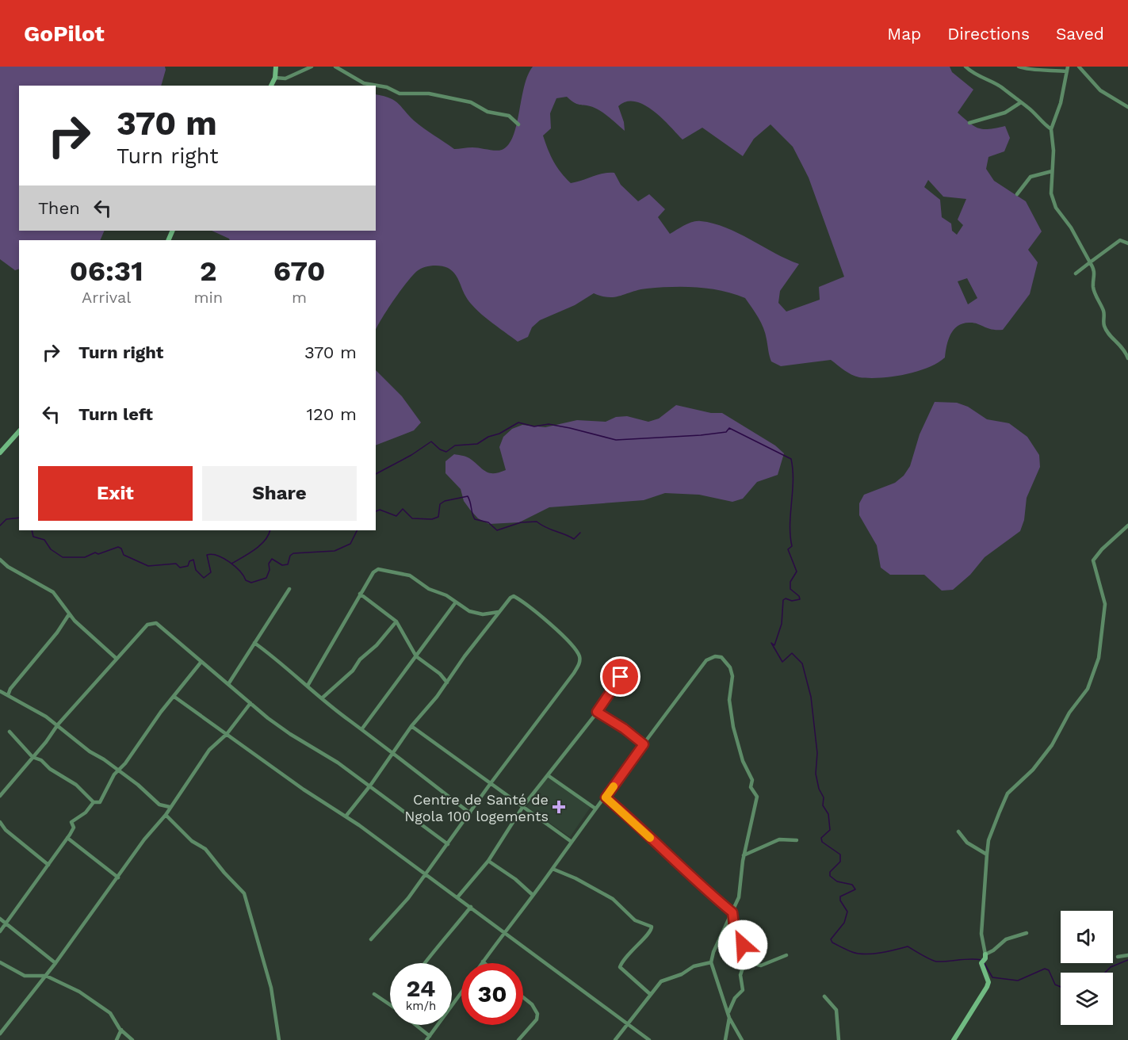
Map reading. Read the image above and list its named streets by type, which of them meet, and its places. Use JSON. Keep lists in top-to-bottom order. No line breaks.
{"places":{"health":["Centre de Santé de Ngola 100 logements"]},"page":{"header":"GoPilot","nav":["Map","Directions","Saved"],"turn":["370 m","Turn right"],"then":"Then","eta":["06:31","Arrival","2","min","670","m"],"list":[{"name":"Turn right","value":"370 m"},{"name":"Turn left","value":"120 m"}],"buttons":["Exit","Share"],"speed":"24 km/h","limit":"30"}}
